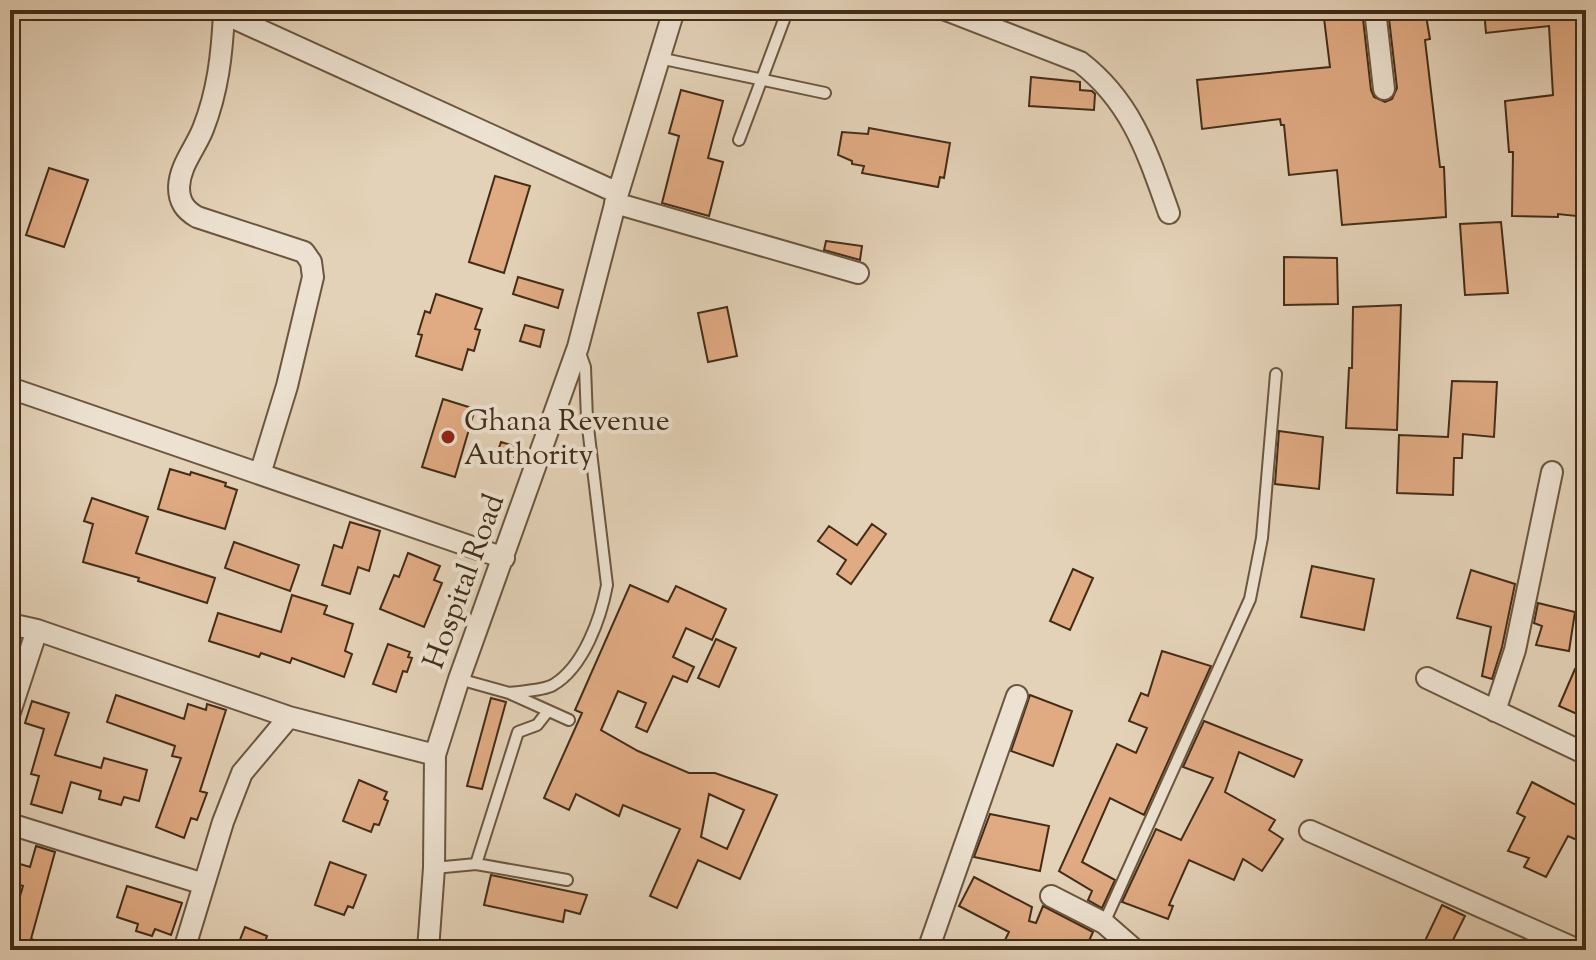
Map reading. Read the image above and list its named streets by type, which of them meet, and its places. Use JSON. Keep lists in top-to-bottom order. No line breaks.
{"streets":{"street":["Hospital Road"]},"places":["Ghana Revenue Authority"]}
